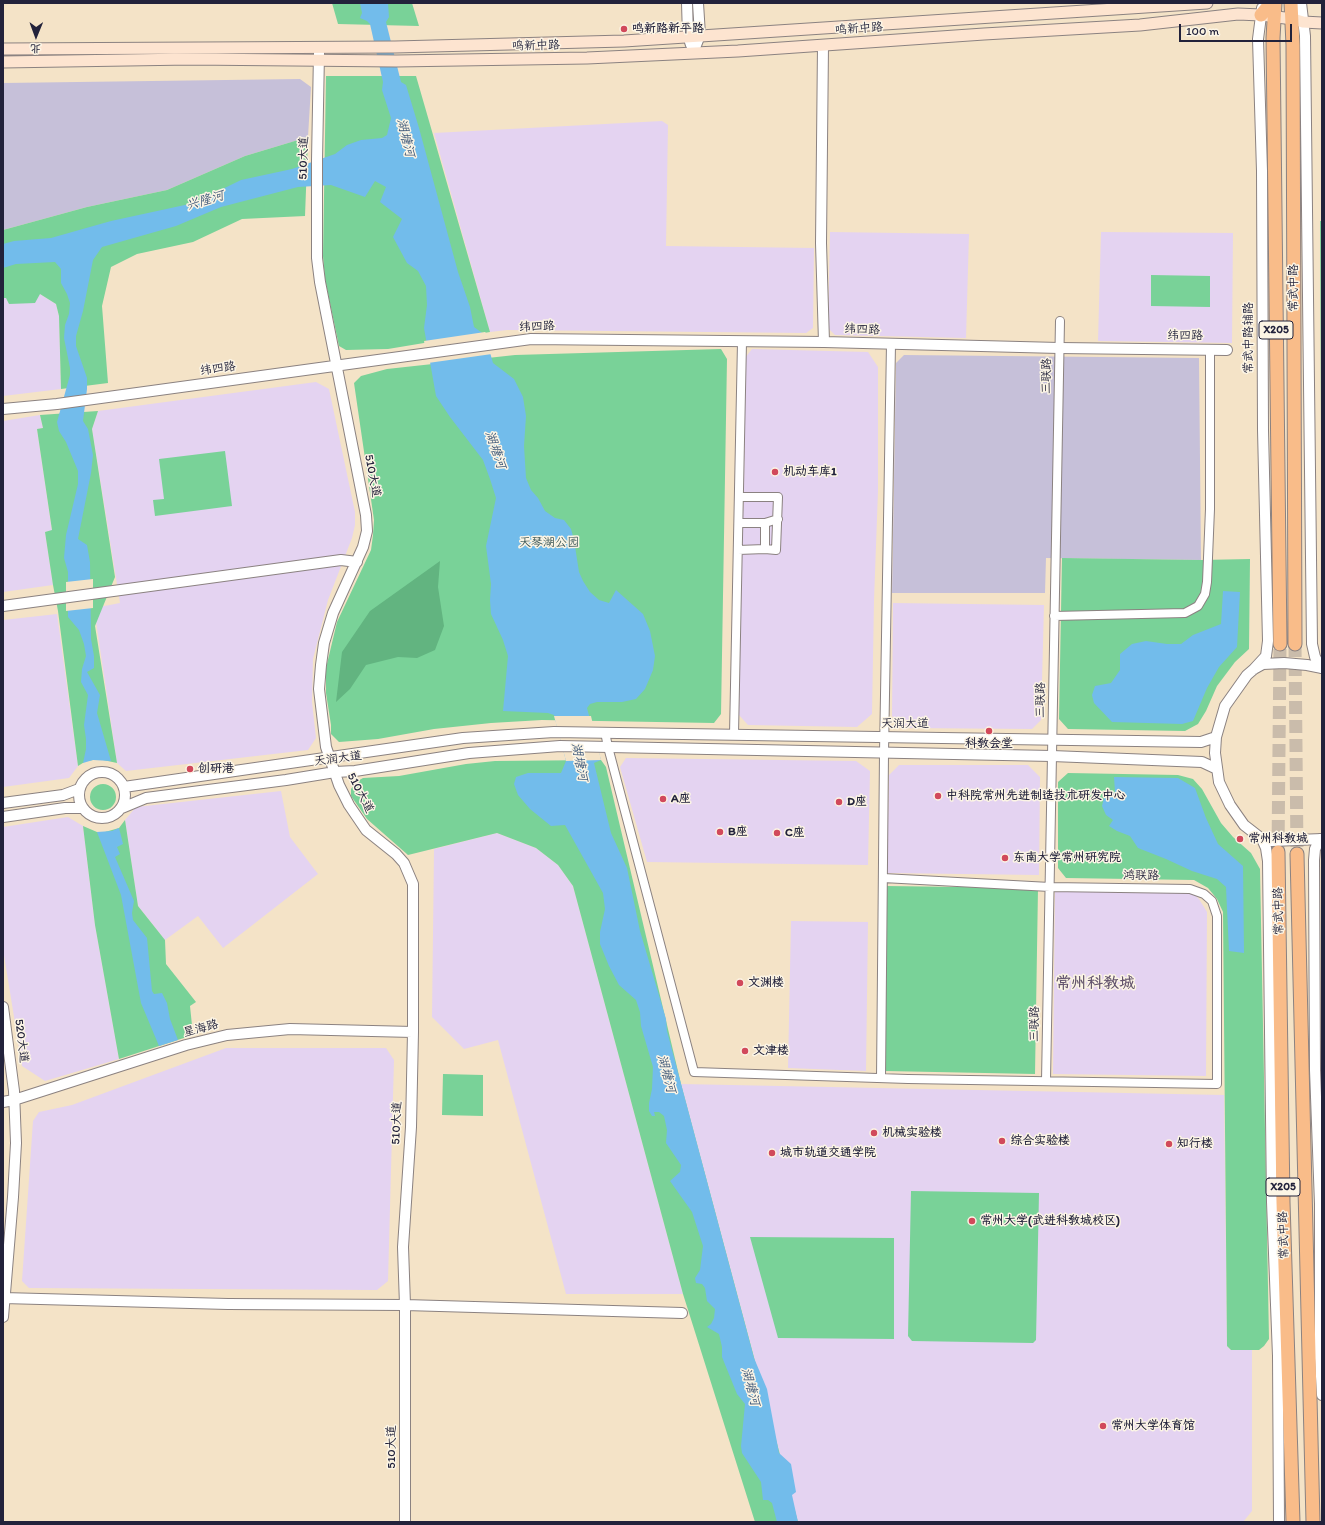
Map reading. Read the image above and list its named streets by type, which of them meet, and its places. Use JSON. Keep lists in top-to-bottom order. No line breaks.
{"streets":{"main road":["鸣新中路","常武中路","X205"],"street":["510大道","纬四路","常武中路辅路","三联路","天润大道","鸿联路","星海路","520大道"]},"crossings":[["鸣新中路","510大道"],["鸣新中路","常武中路"],["鸣新中路","常武中路辅路"],["510大道","纬四路"],["510大道","天润大道"],["510大道","星海路"],["纬四路","三联路"],["常武中路辅路","天润大道"],["三联路","天润大道"],["三联路","鸿联路"],["星海路","520大道"]],"districts":["常州科教城"],"water":["湖塘河","兴隆河"],"parks":["天琴湖公园"],"places":["鸣新路新平路","机动车库1","科教会堂","创研港","中科院常州先进制造技术研发中心","A座","D座","B座","C座","常州科教城","东南大学常州研究院","文渊楼","文津楼","机械实验楼","综合实验楼","知行楼","城市轨道交通学院","常州大学(武进科教城校区)","常州大学体育馆"],"scale_bar":"100 m","north":"bottom"}
